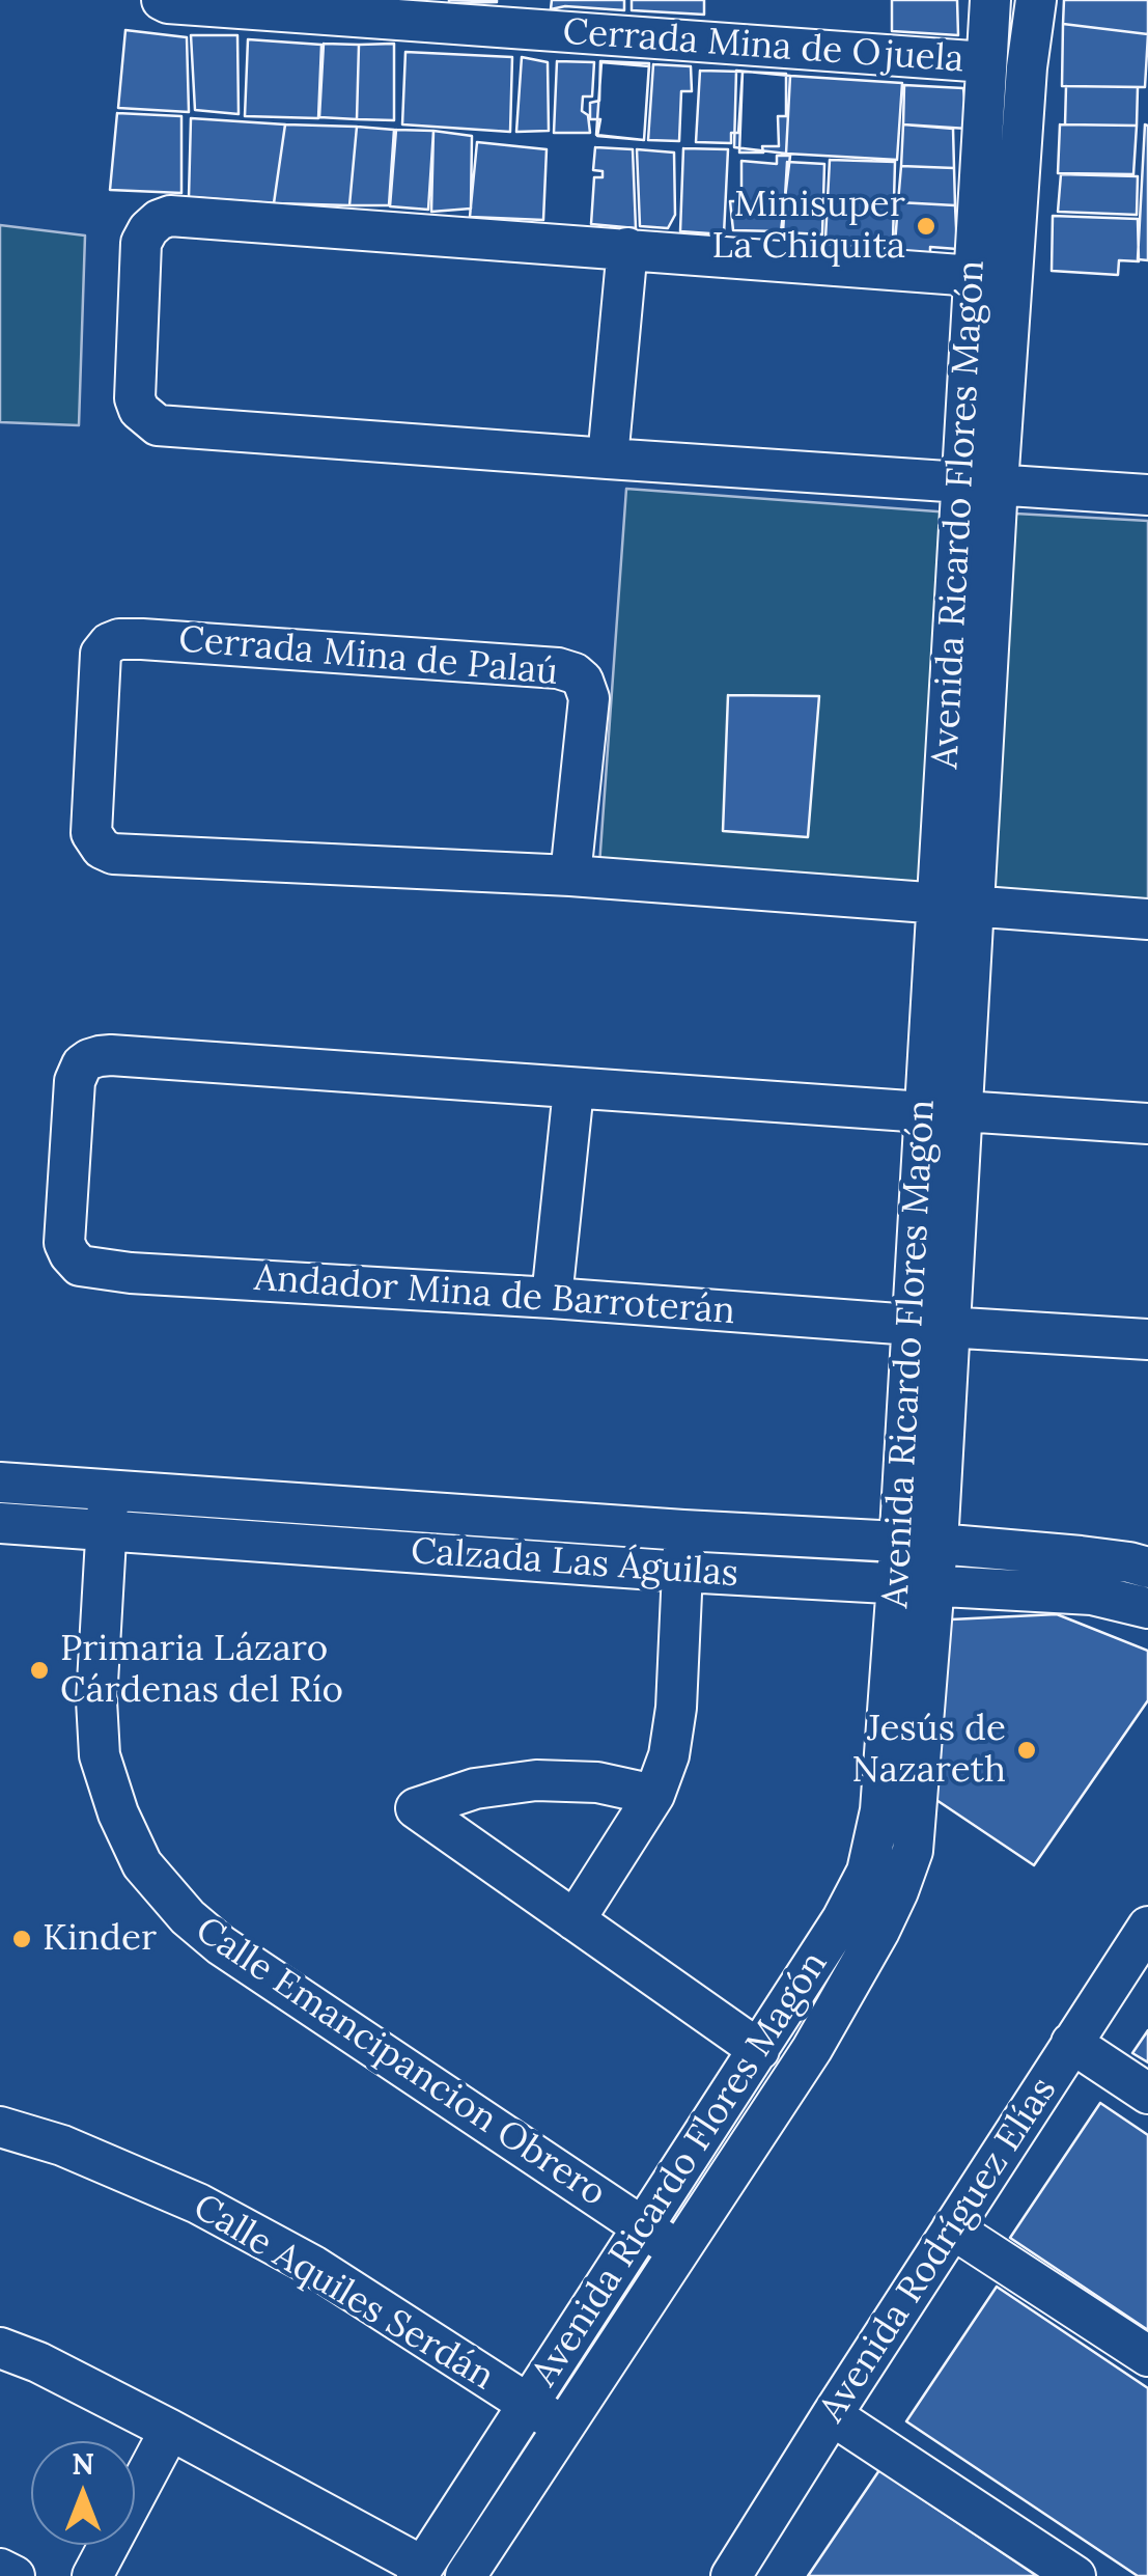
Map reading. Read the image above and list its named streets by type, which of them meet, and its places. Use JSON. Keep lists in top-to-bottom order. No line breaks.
{"streets":{"street":["Cerrada Mina de Ojuela","Avenida Ricardo Flores Magón","Cerrada Mina de Palaú","Andador Mina de Barroterán","Calzada Las Águilas","Calle Emancipancion Obrero","Avenida Rodríguez Elías","Calle Aquiles Serdán"]},"crossings":[["Cerrada Mina de Ojuela","Avenida Ricardo Flores Magón"],["Avenida Ricardo Flores Magón","Andador Mina de Barroterán"],["Avenida Ricardo Flores Magón","Calzada Las Águilas"],["Avenida Ricardo Flores Magón","Calle Emancipancion Obrero"],["Avenida Ricardo Flores Magón","Calle Aquiles Serdán"],["Calzada Las Águilas","Calle Emancipancion Obrero"]],"places":["Minisuper La Chiquita","Primaria Lázaro Cárdenas del Río","Jesús de Nazareth","Kinder"],"north":"top"}
